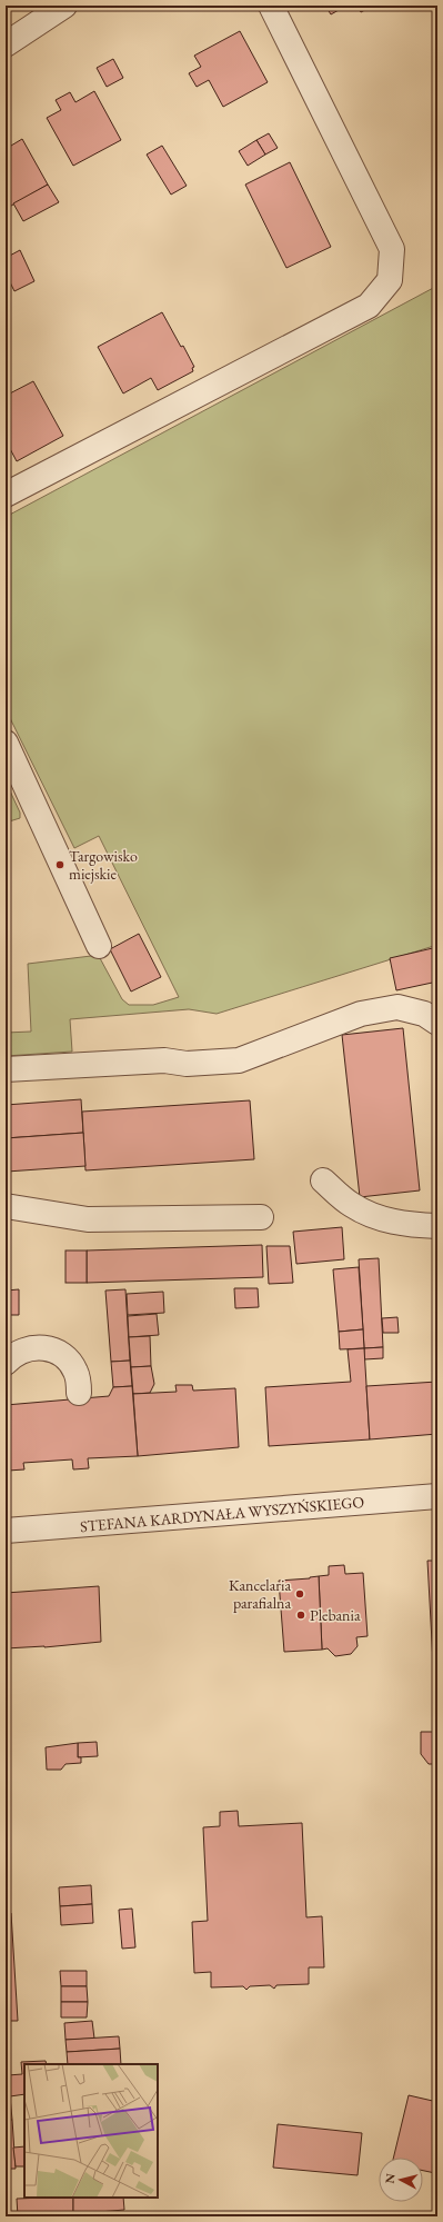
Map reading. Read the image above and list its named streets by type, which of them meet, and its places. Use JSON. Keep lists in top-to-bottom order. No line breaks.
{"streets":{"street":["STEFANA KARDYNAŁA WYSZYŃSKIEGO"]},"places":["Targowisko miejskie","Kancelaria parafialna","Plebania"],"north":"left"}
